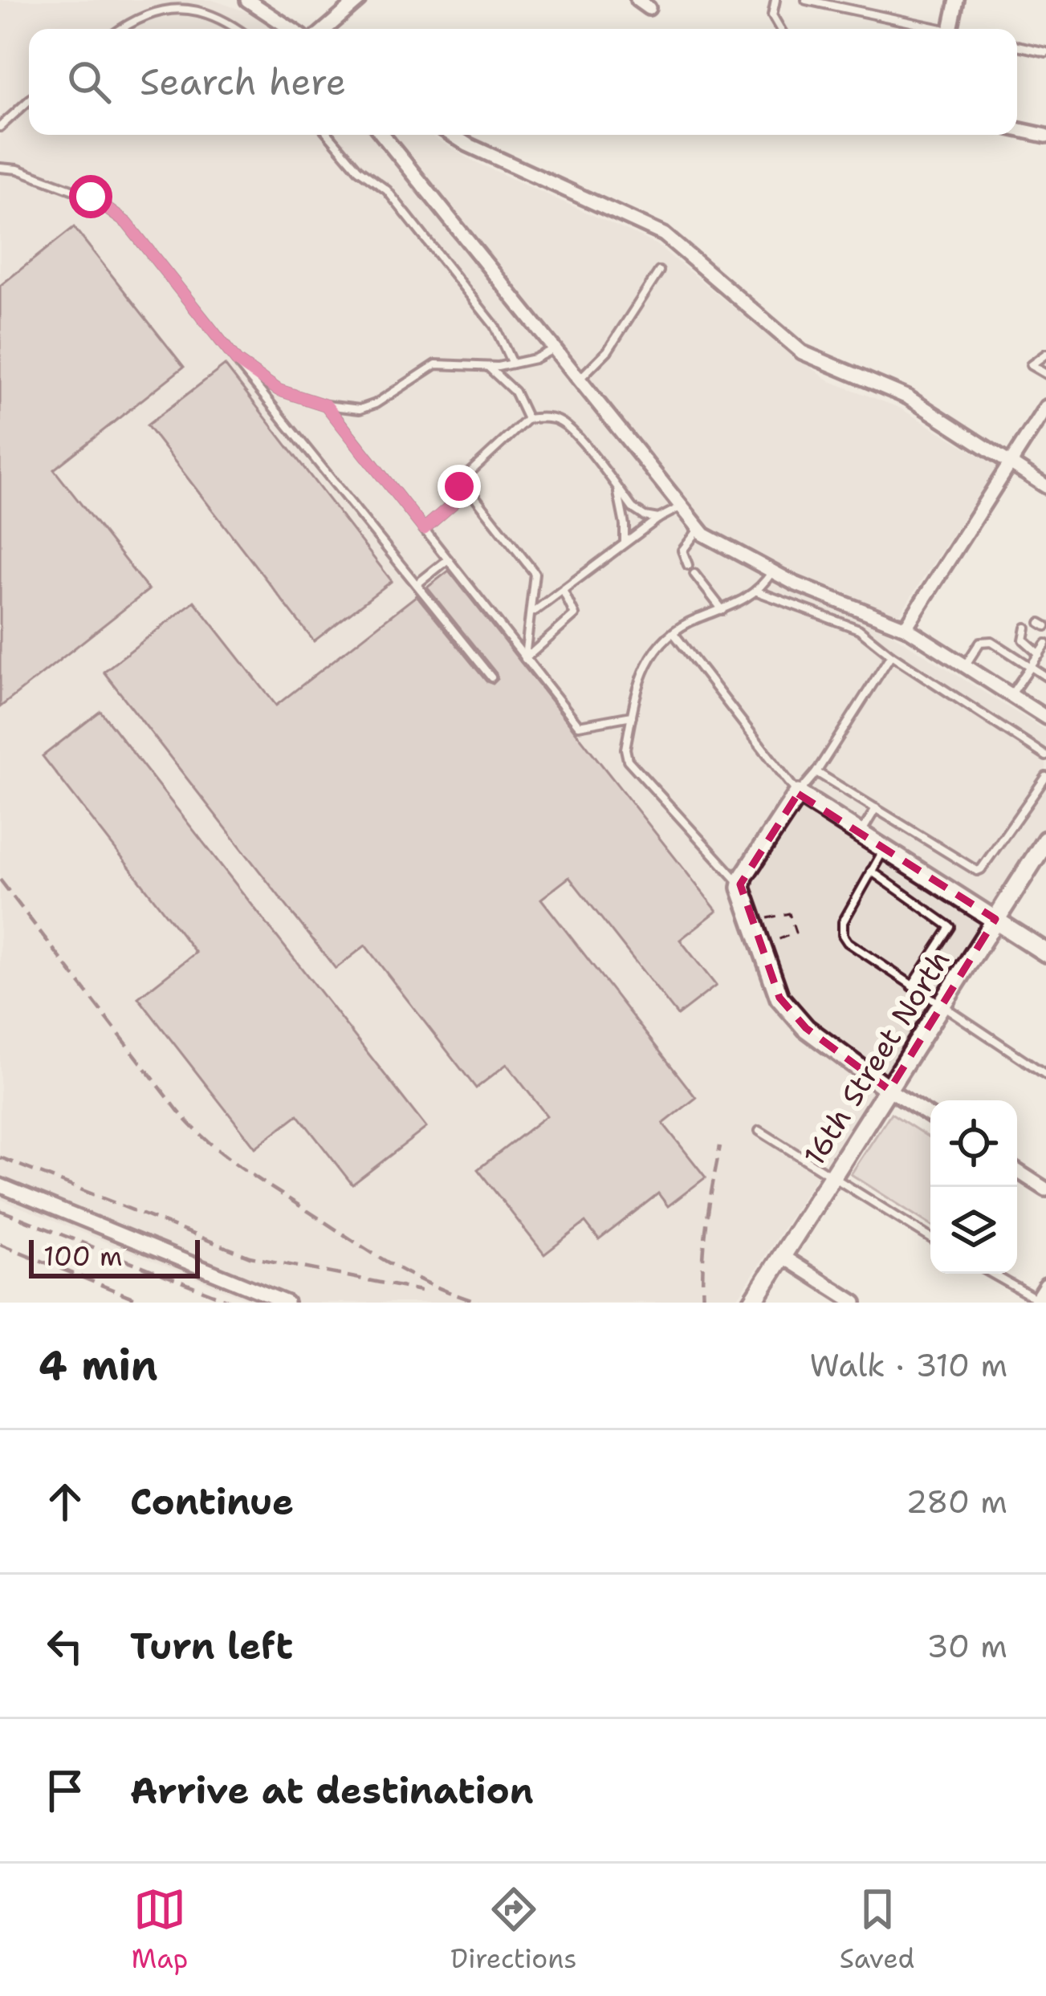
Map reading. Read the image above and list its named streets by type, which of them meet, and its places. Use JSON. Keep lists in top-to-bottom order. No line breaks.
{"streets":{"street":["16th Street North"]},"scale_bar":"100 m","page":{"search":"Search here","scale":"100 m","heading":["4 min","Walk · 310 m"],"list":[["Continue","280 m"],["Turn left","30 m"],"Arrive at destination"],"nav":["Map","Directions","Saved"]}}
